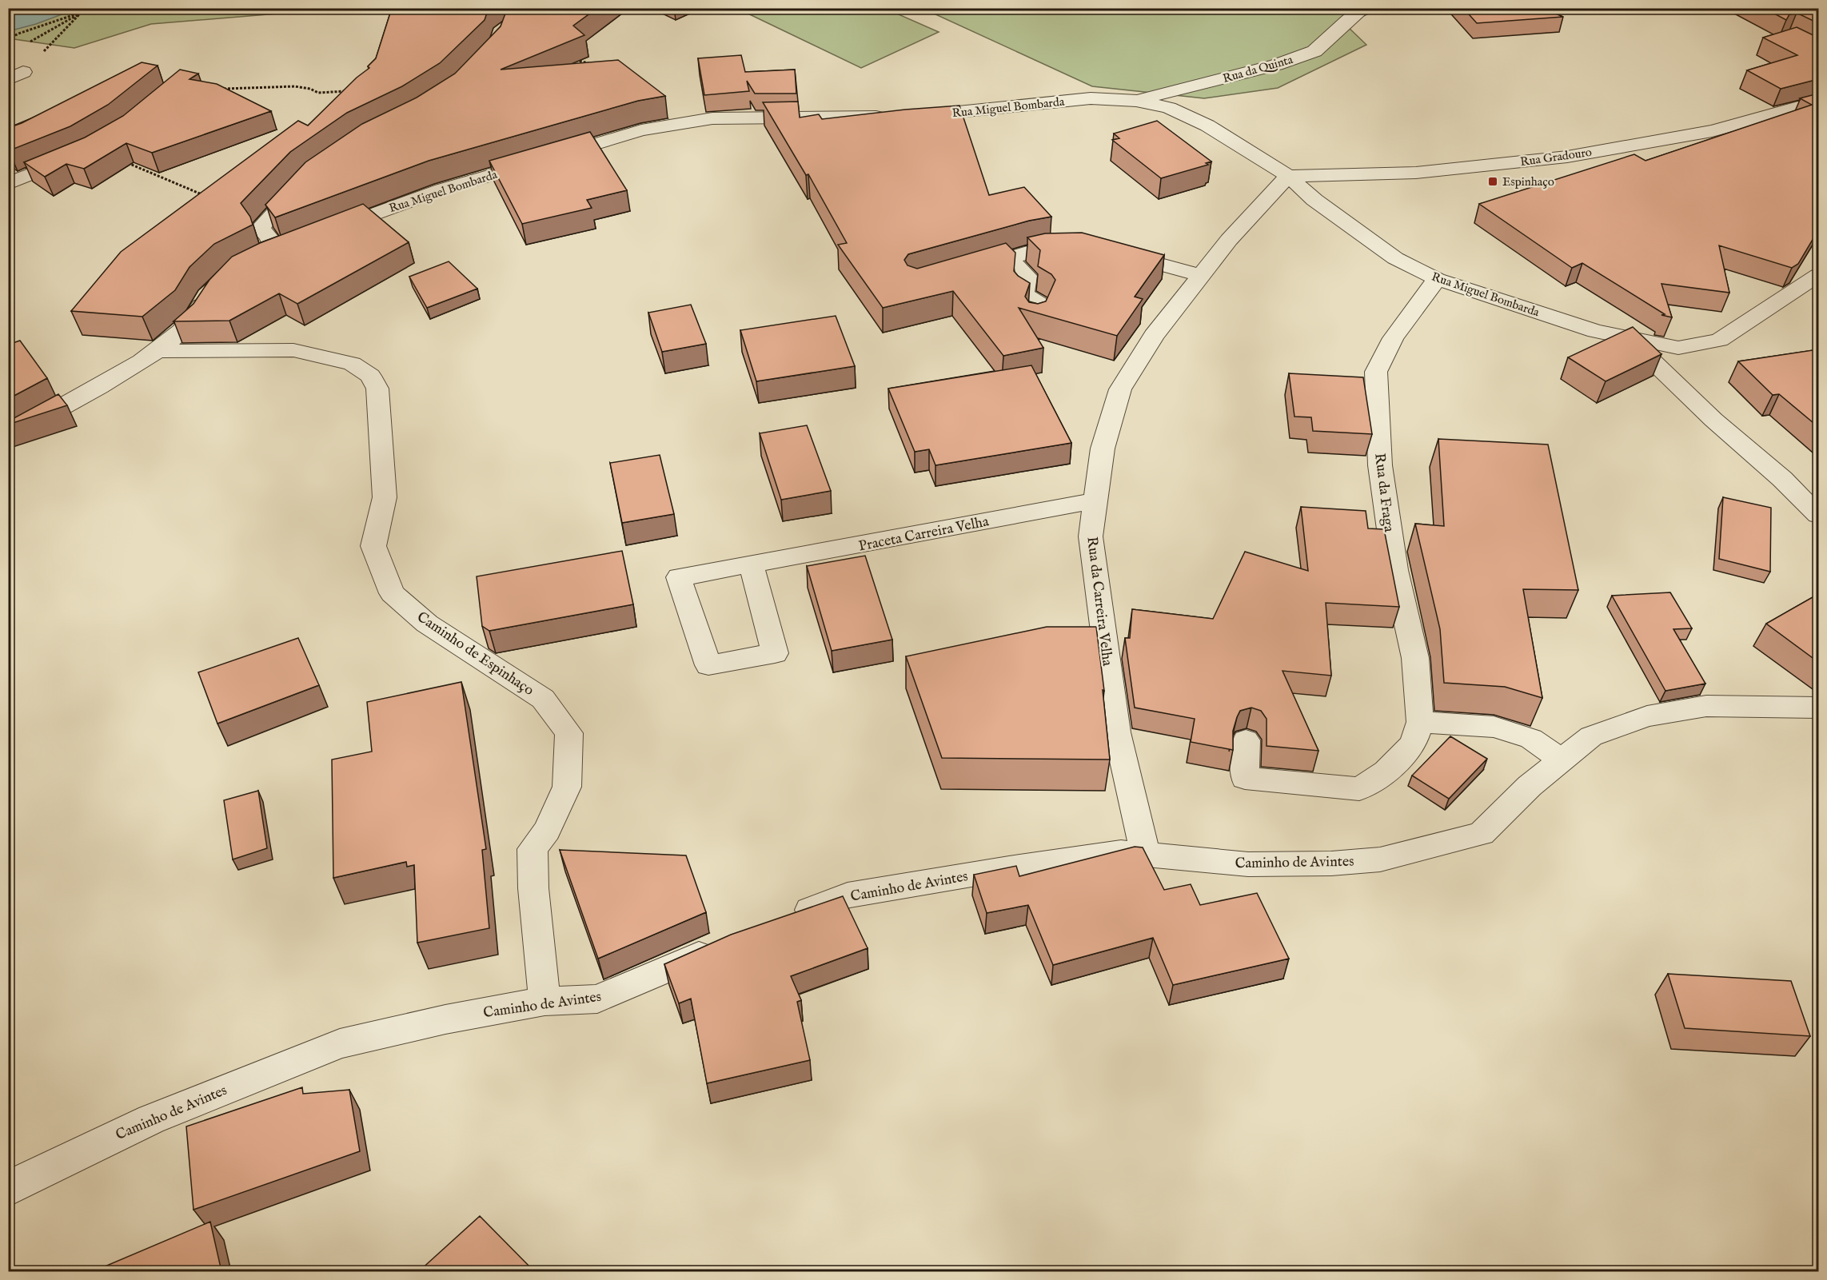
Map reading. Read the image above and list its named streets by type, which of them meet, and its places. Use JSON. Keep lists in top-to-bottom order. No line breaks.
{"streets":{"street":["Rua da Quinta","Rua Miguel Bombarda","Rua Gradouro","Rua da Fraga","Praceta Carreira Velha","Rua da Carreira Velha","Caminho de Espinhaço","Caminho de Avintes"]},"crossings":[["Rua da Quinta","Rua Miguel Bombarda"],["Rua Miguel Bombarda","Rua Gradouro"],["Rua Miguel Bombarda","Rua da Fraga"],["Rua Miguel Bombarda","Rua da Carreira Velha"],["Rua Gradouro","Rua da Carreira Velha"],["Praceta Carreira Velha","Rua da Carreira Velha"],["Rua da Carreira Velha","Caminho de Avintes"],["Caminho de Espinhaço","Caminho de Avintes"]],"places":{"transit":["Espinhaço"]}}
